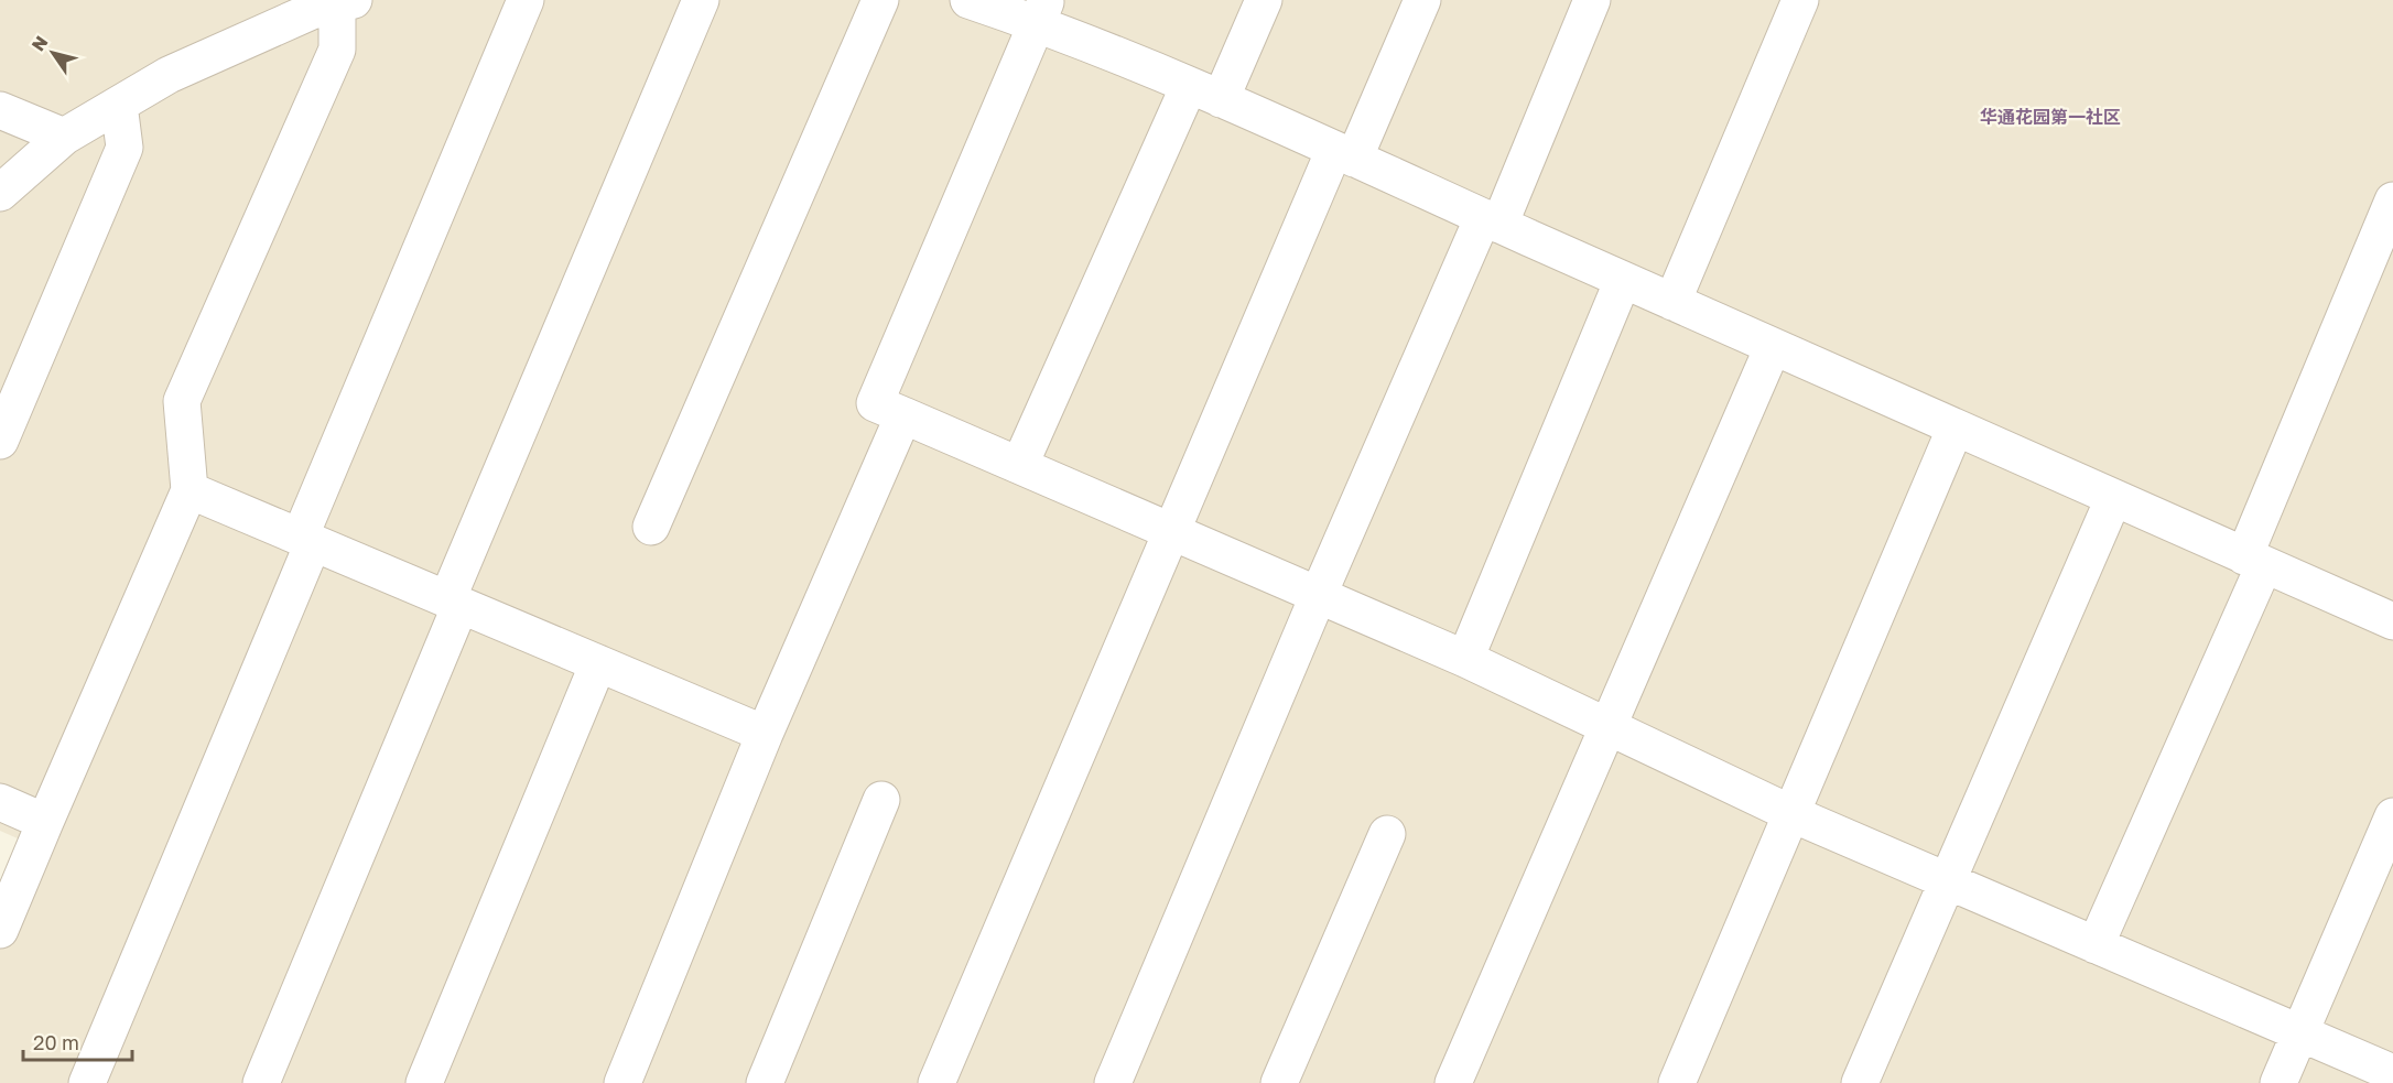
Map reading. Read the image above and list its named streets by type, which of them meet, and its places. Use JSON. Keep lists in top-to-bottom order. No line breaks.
{"districts":["华通花园第一社区"],"scale_bar":"20 m","north":"top left"}
